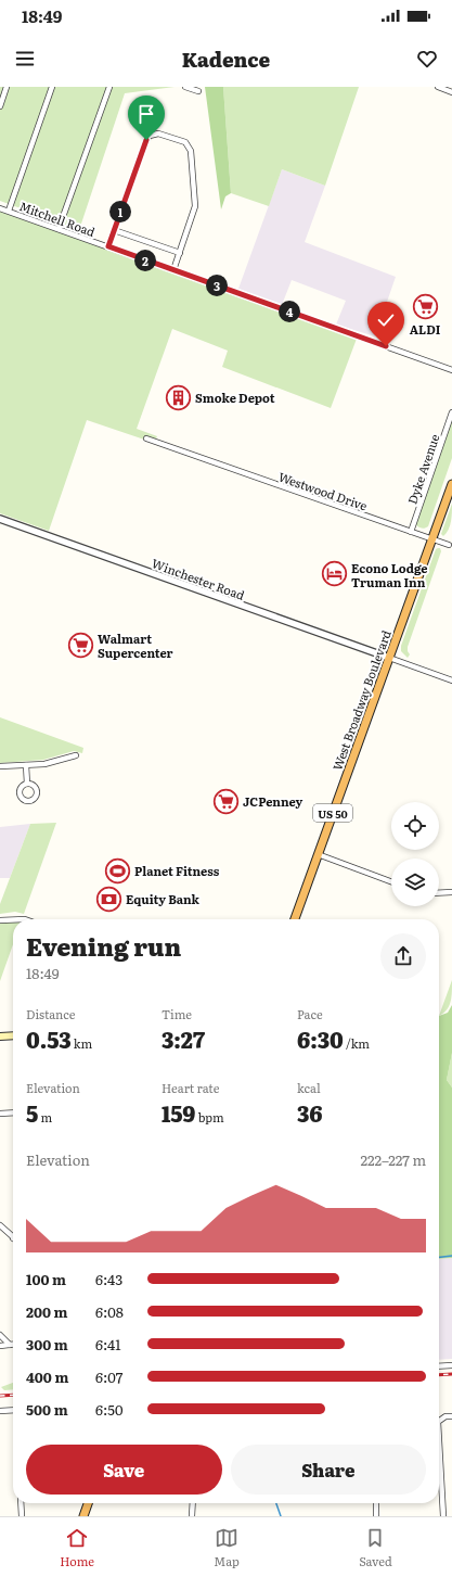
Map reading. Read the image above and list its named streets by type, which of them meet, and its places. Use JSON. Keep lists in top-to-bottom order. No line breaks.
{"streets":{"highway":["West Broadway Boulevard","US 50"],"street":["Mitchell Road","Dyke Avenue","Westwood Drive","Winchester Road"]},"crossings":[["Dyke Avenue","Westwood Drive"],["Westwood Drive","West Broadway Boulevard"],["Winchester Road","West Broadway Boulevard"]],"places":{"supermarket":["ALDI","Walmart Supercenter","JCPenney"],"building":["Smoke Depot"],"hotel":["Econo Lodge Truman Inn"],"sports":["Planet Fitness"],"bank":["Equity Bank"]},"page":{"status":"18:49","header":"Kadence","pins":["1","2","3","4"],"heading":["Evening run","18:49"],"stats":[["Distance","0.53 km"],["Time","3:27"],["Pace","6:30 /km"],["Elevation","5 m"],["Heart rate","159 bpm"],["kcal","36"]],"chart":["Elevation","222–227 m"],"list":[{"name":"100 m","note":"6:43"},{"name":"200 m","note":"6:08"},{"name":"300 m","note":"6:41"},{"name":"400 m","note":"6:07"},{"name":"500 m","note":"6:50"}],"buttons":["Save","Share"],"tabs":["Home","Map","Saved"]}}
